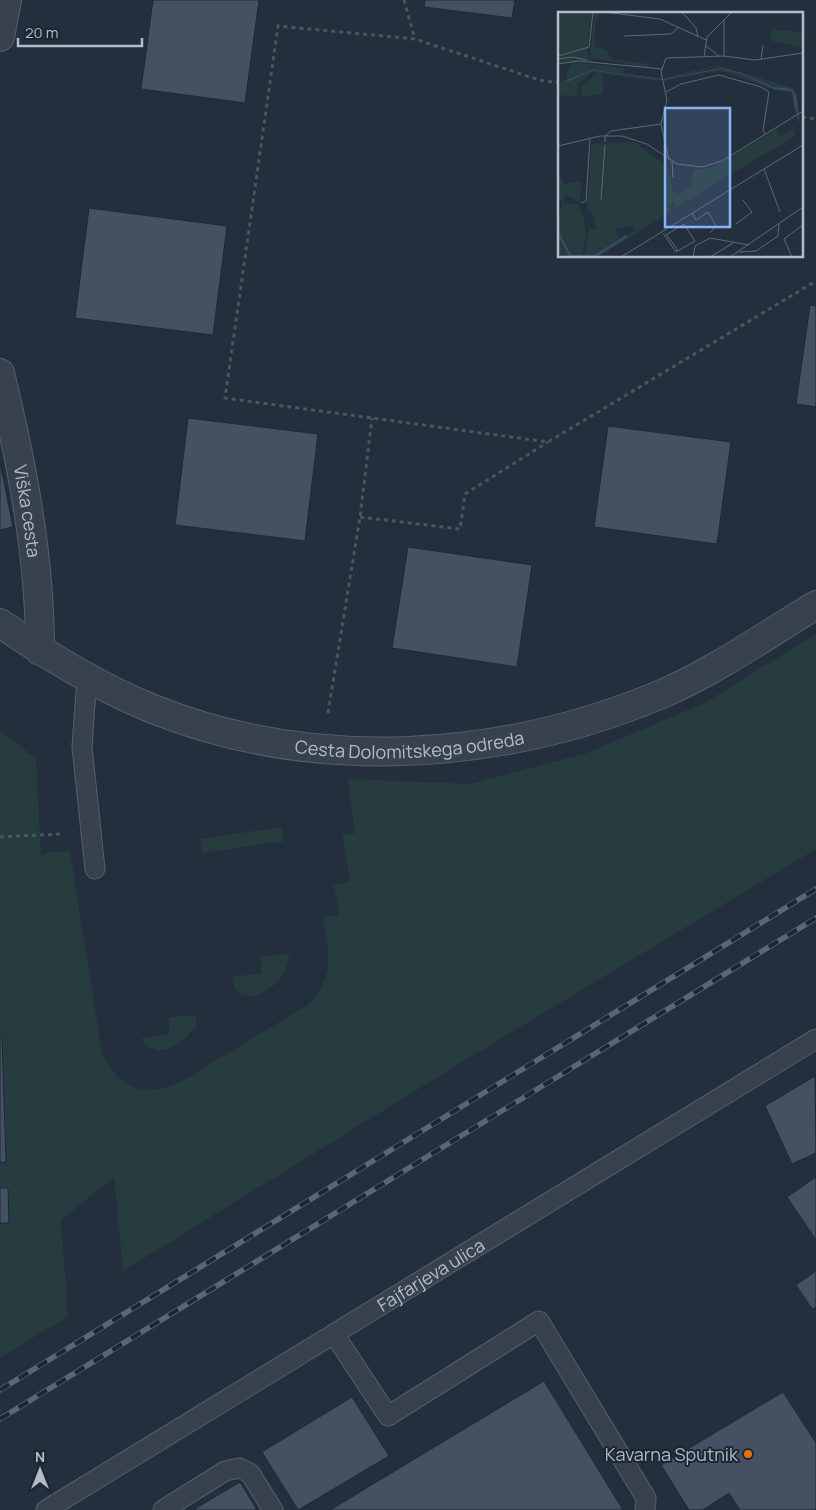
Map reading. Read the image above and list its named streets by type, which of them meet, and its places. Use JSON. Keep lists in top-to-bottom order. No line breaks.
{"streets":{"street":["Viška cesta","Cesta Dolomitskega odreda"],"lane":["Fajfarjeva ulica"]},"crossings":[["Viška cesta","Cesta Dolomitskega odreda"]],"places":["Kavarna Sputnik"],"scale_bar":"20 m","north":"top"}
